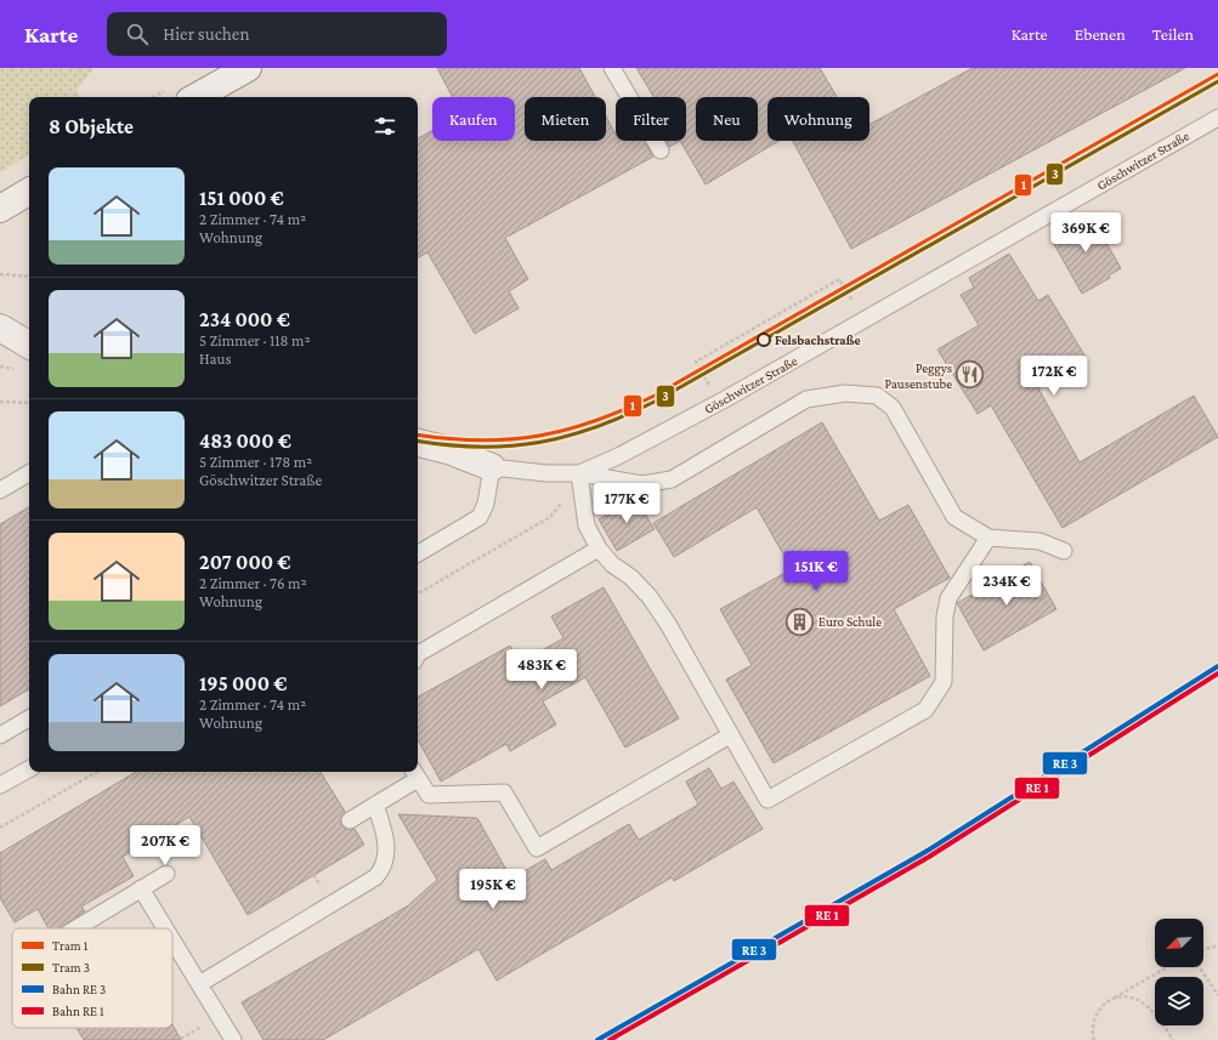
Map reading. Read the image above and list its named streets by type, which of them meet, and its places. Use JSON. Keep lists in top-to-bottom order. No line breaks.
{"streets":{"street":["Göschwitzer Straße"]},"places":{"other":["Felsbachstraße"],"restaurant":["Peggys Pausenstube"],"building":["Euro Schule"]},"lines":["tram line 1","tram line 3"],"legend":["Tram 1","Tram 3","Bahn RE 3","Bahn RE 1"],"north":"bottom left","page":{"header":"Karte","search":"Hier suchen","nav":["Karte","Ebenen","Teilen"],"chip":["Kaufen","Mieten","Filter","Neu","Wohnung"],"heading":"8 Objekte","list":[{"name":"151 000 €","note":"2 Zimmer · 74 m² · Wohnung"},{"name":"234 000 €","note":"5 Zimmer · 118 m² · Haus"},{"name":"483 000 €","note":"5 Zimmer · 178 m² · Göschwitzer Straße"},{"name":"207 000 €","note":"2 Zimmer · 76 m² · Wohnung"},{"name":"195 000 €","note":"2 Zimmer · 74 m² · Wohnung"}],"price":["369K €","172K €","177K €","151K €","234K €","483K €","207K €","195K €"]}}
